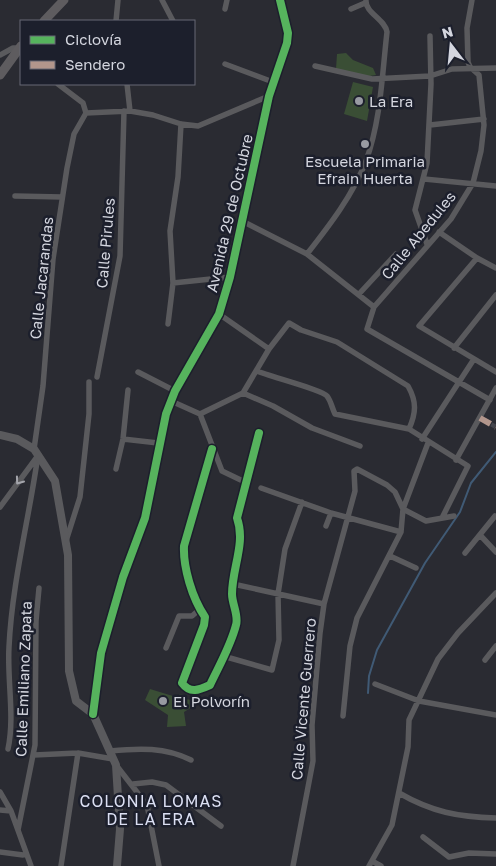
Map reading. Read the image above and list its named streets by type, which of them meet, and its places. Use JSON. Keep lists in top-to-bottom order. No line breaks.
{"streets":{"street":["Avenida 29 de Octubre","Calle Abedules","Calle Pirules","Calle Jacarandas","Calle Emiliano Zapata","Calle Vicente Guerrero"]},"districts":["COLONIA LOMAS DE LA ERA"],"places":["La Era","Escuela Primaria Efrain Huerta","El Polvorín"],"legend":["Ciclovía","Sendero"],"north":"top"}
